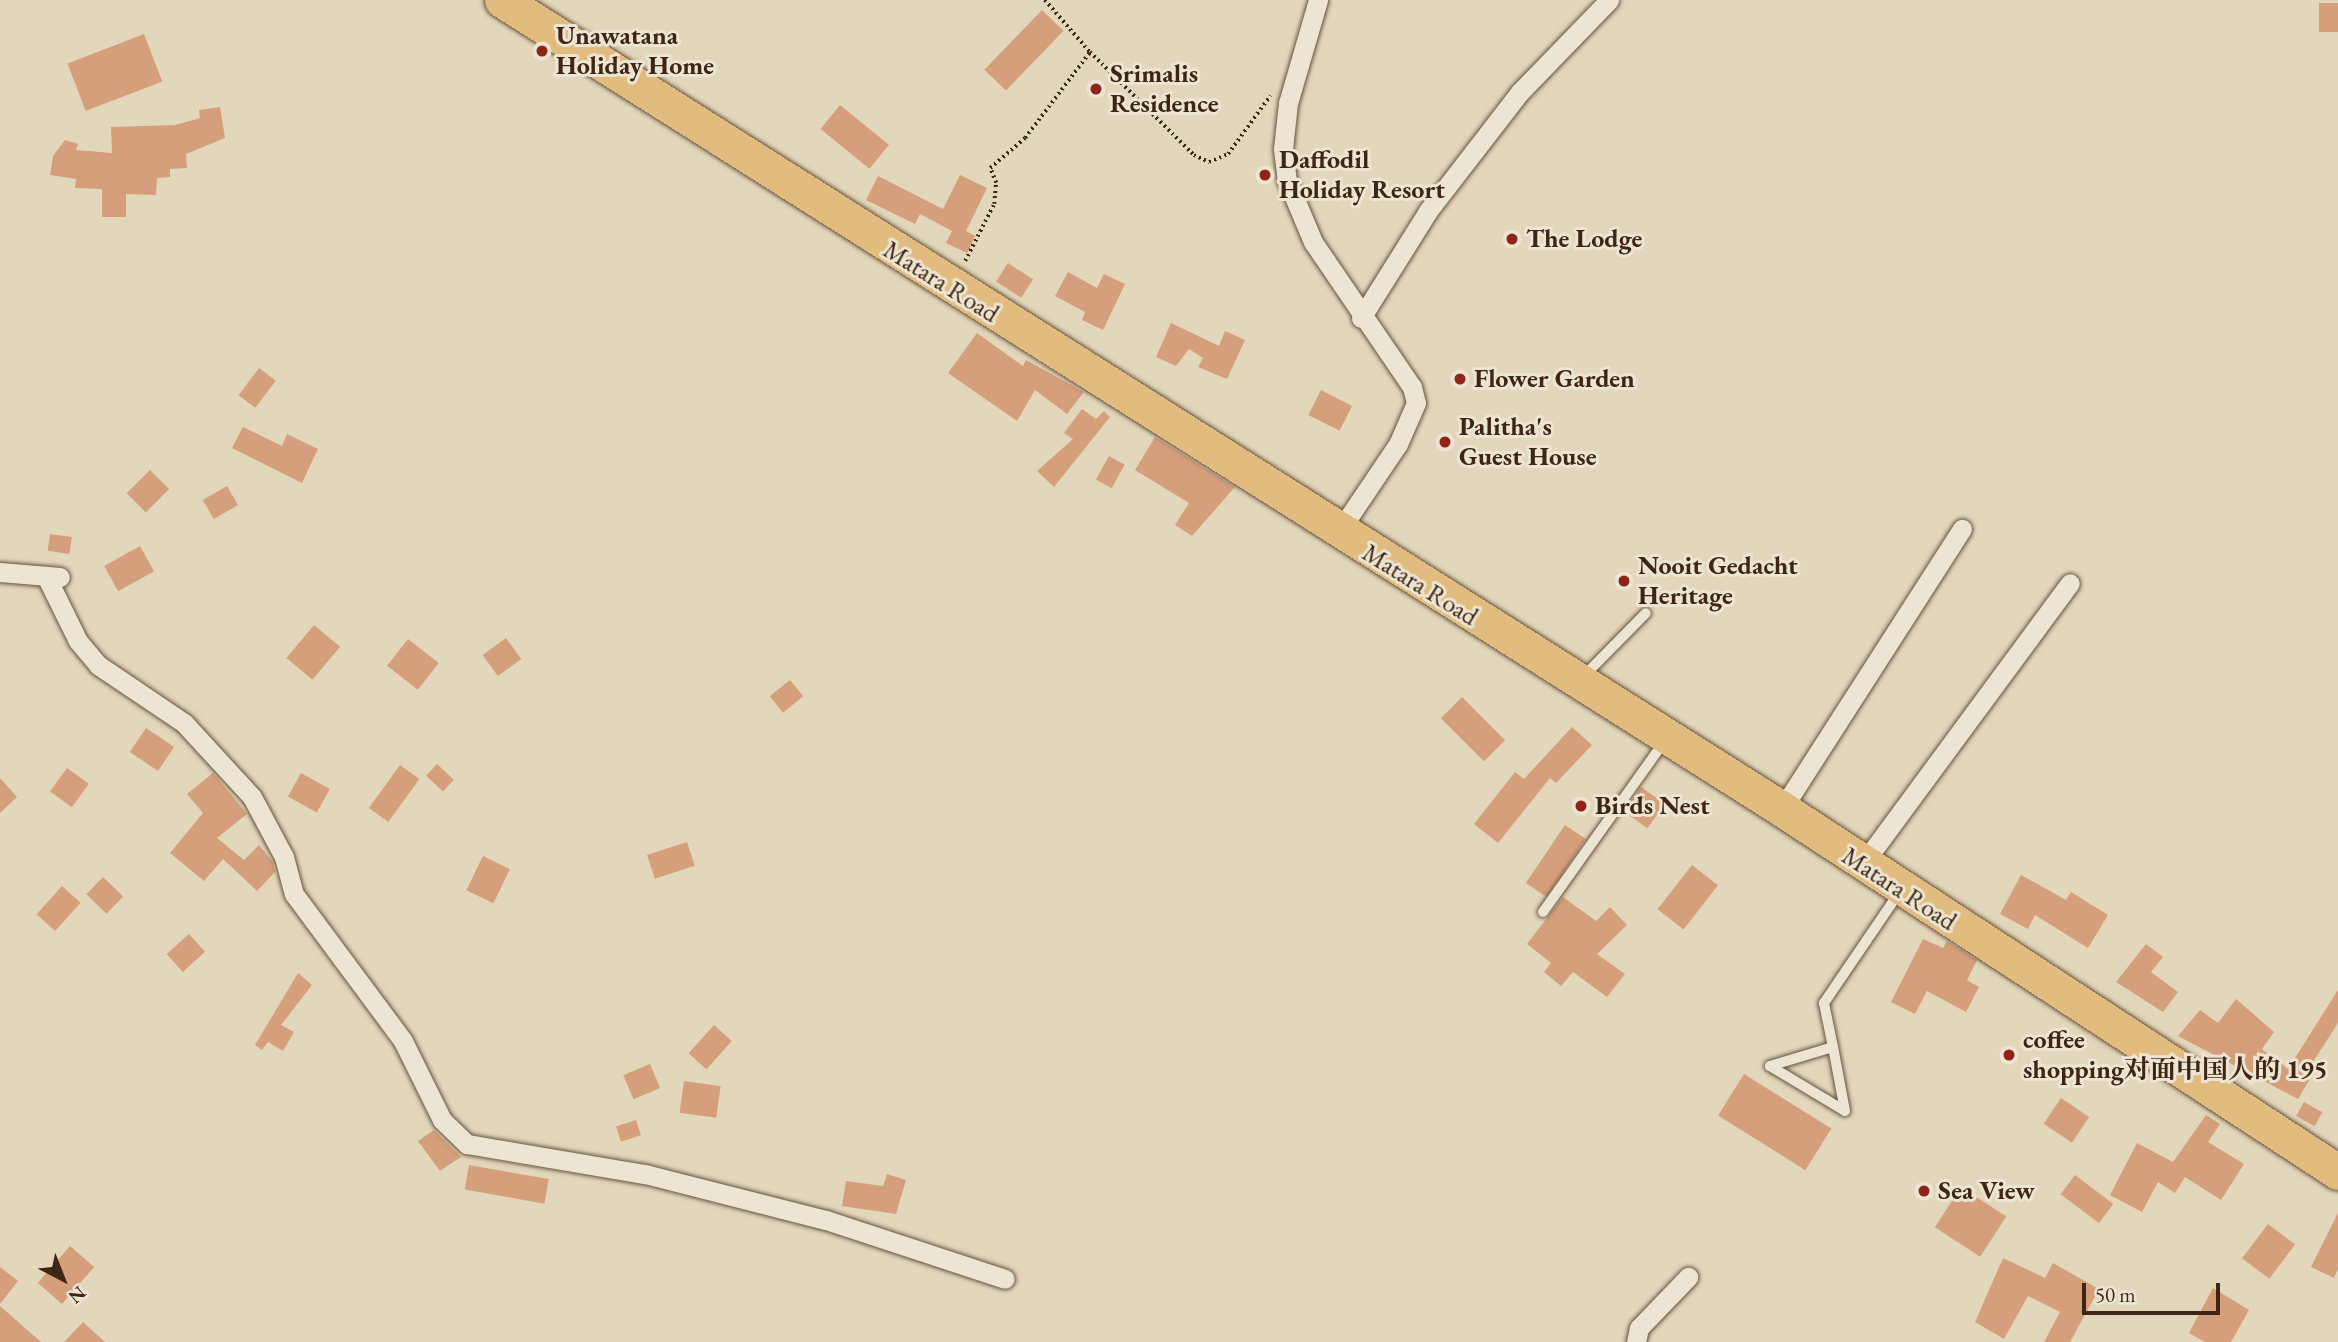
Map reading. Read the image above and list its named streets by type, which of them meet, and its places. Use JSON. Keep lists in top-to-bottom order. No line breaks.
{"streets":{"highway":["Matara Road"]},"places":["Unawatana Holiday Home","Srimalis Residence","Daffodil Holiday Resort","The Lodge","Flower Garden","Palitha's Guest House","Nooit Gedacht Heritage","Birds Nest","coffee shopping对面中国人的 195","Sea View"],"scale_bar":"50 m","north":"bottom right"}
